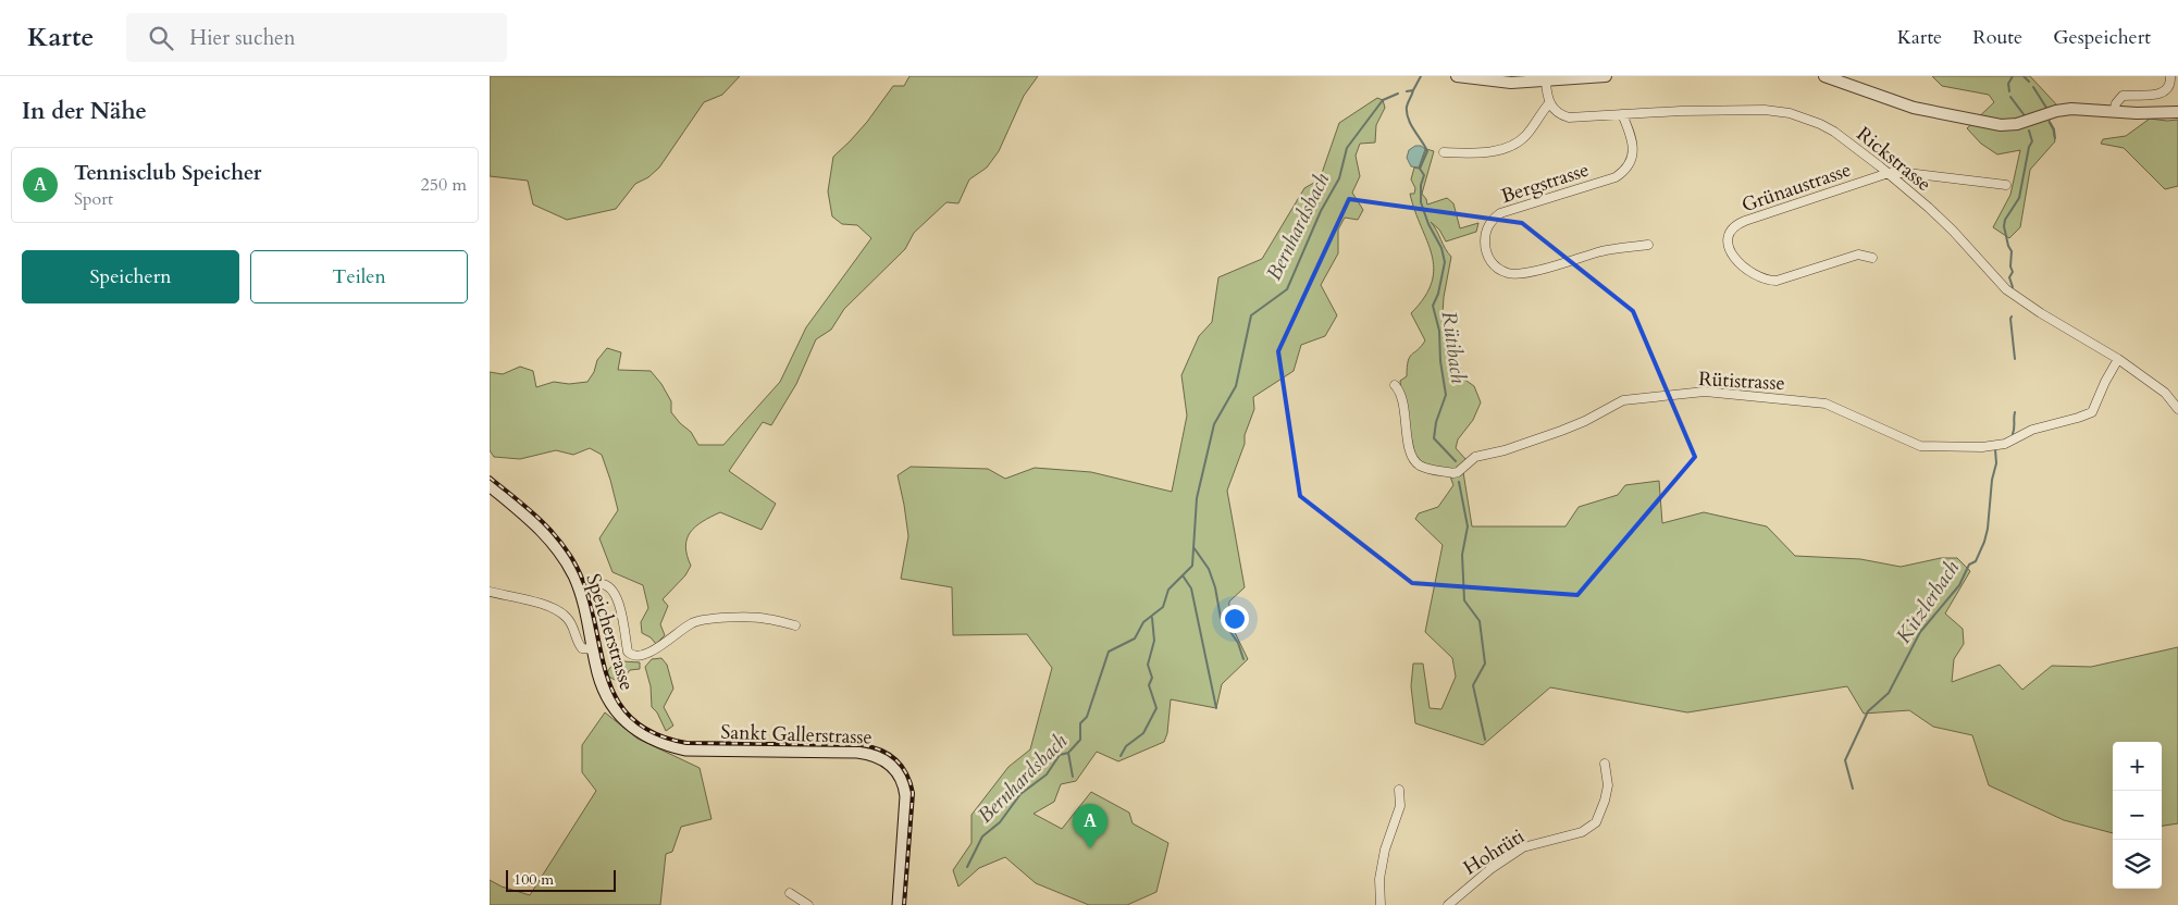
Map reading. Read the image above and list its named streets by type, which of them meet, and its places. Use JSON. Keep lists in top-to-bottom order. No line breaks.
{"streets":{"main road":["Speicherstrasse","Sankt Gallerstrasse"],"street":["Rickstrasse","Bergstrasse","Grünaustrasse","Rütistrasse","Hohrüti"]},"crossings":[["Rickstrasse","Bergstrasse"],["Rickstrasse","Grünaustrasse"],["Rickstrasse","Rütistrasse"],["Speicherstrasse","Sankt Gallerstrasse"]],"water":["Bernhardsbach","Rütibach","Kitzlerbach"],"scale_bar":"100 m","page":{"header":"Karte","search":"Hier suchen","nav":["Karte","Route","Gespeichert"],"heading":"In der Nähe","list":[{"mark":"A","name":"Tennisclub Speicher","note":"Sport","value":"250 m"}],"buttons":["Speichern","Teilen"],"map_buttons":["+","−"],"pins":"A","scale":"100 m"}}
